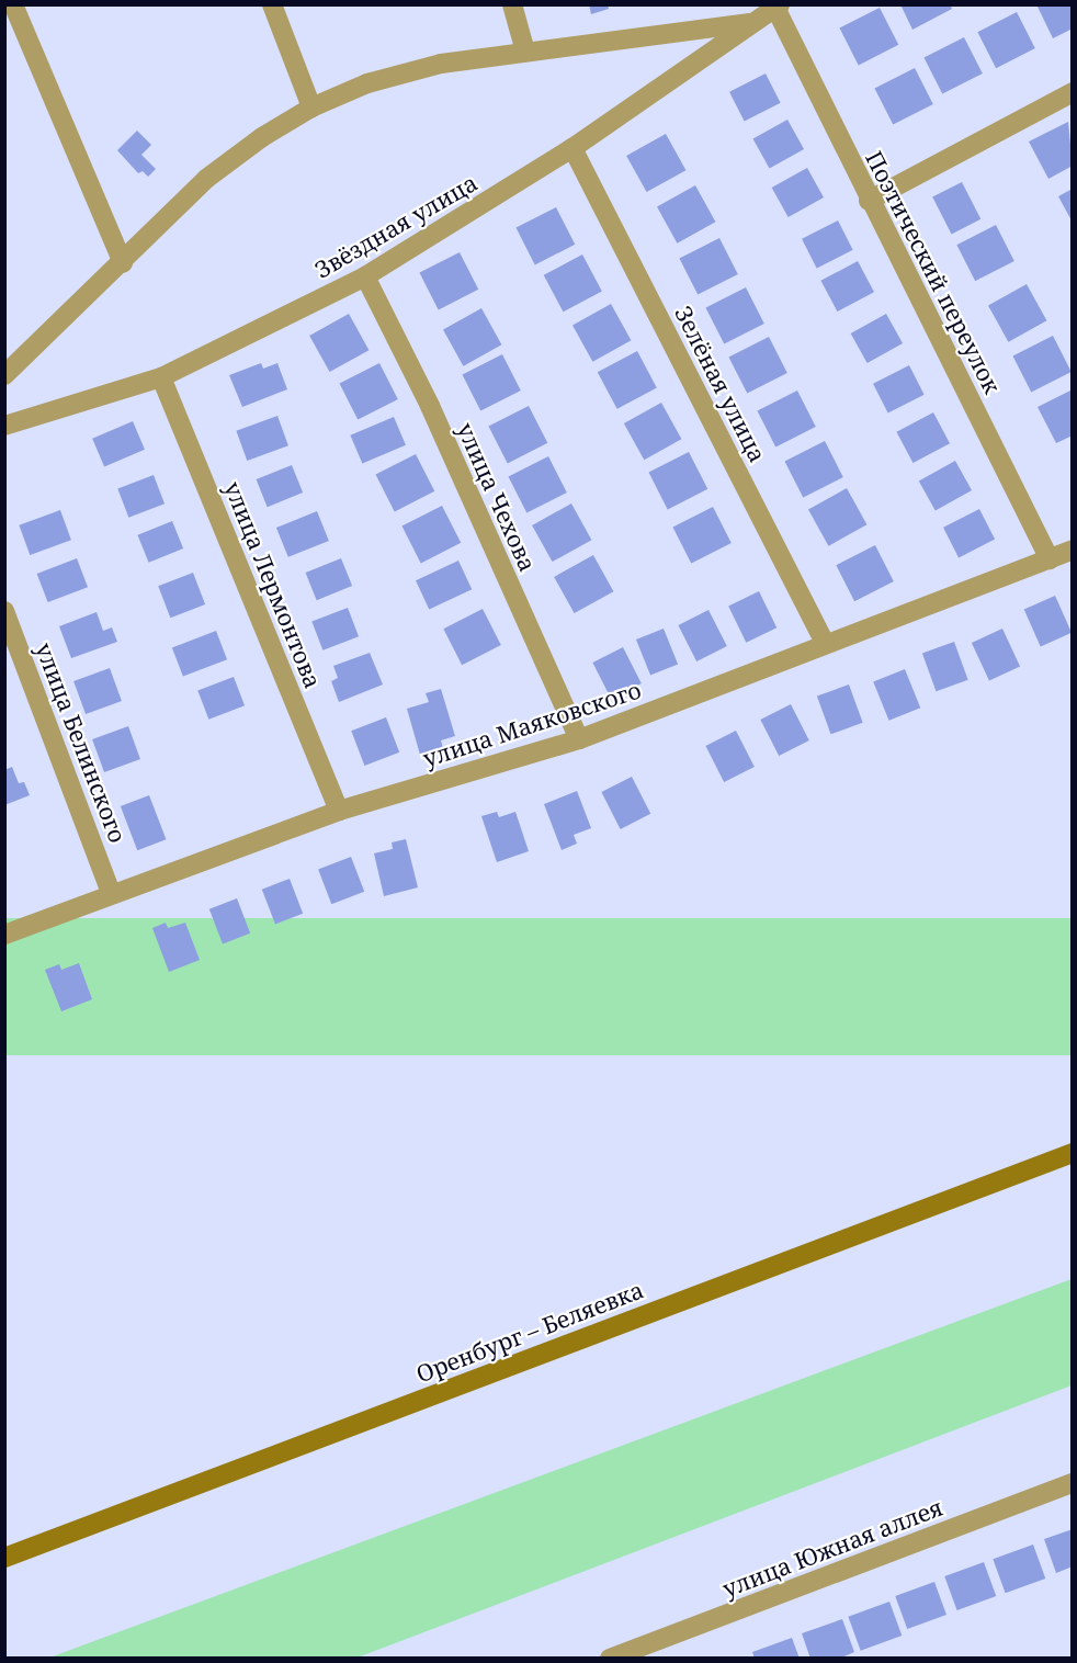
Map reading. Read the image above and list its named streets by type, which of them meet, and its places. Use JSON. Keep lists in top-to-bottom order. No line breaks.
{"streets":{"main road":["Оренбург – Беляевка"],"street":["Звёздная улица","Поэтический переулок","Зелёная улица","улица Чехова","улица Лермонтова","улица Маяковского","улица Белинского","улица Южная аллея"]},"crossings":[["Звёздная улица","Поэтический переулок"],["Звёздная улица","Зелёная улица"],["Звёздная улица","улица Чехова"],["Звёздная улица","улица Лермонтова"],["Поэтический переулок","улица Маяковского"],["Зелёная улица","улица Маяковского"],["улица Чехова","улица Маяковского"],["улица Лермонтова","улица Маяковского"],["улица Маяковского","улица Белинского"]]}
